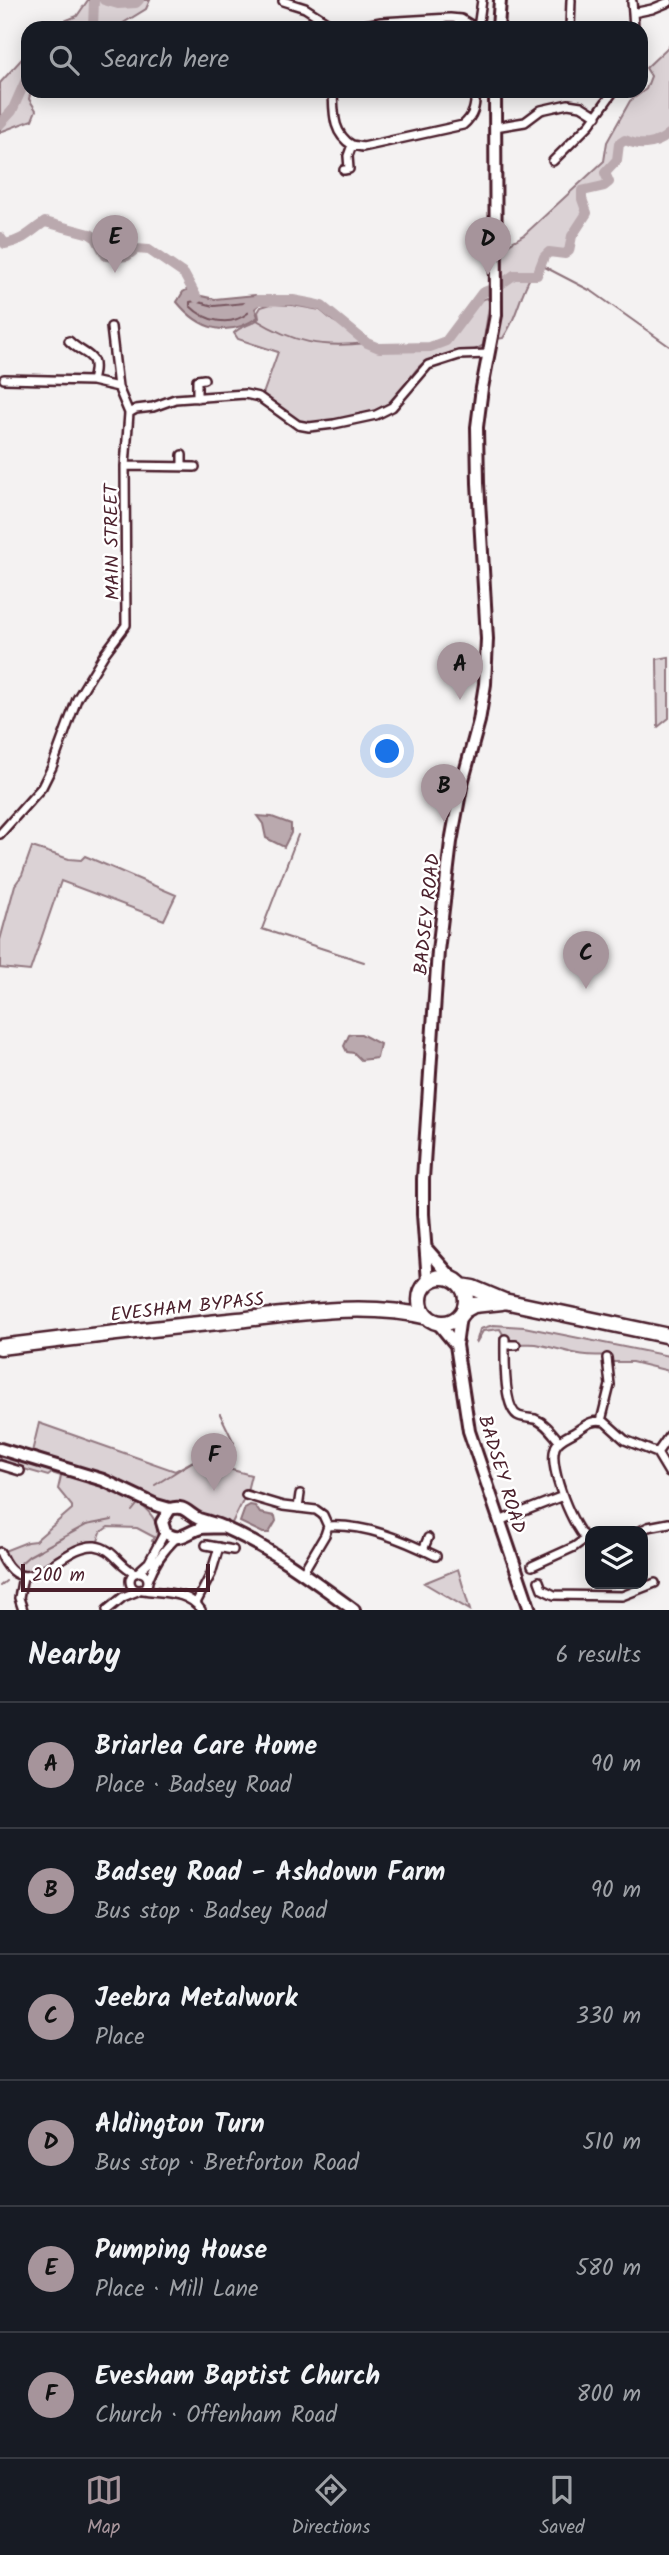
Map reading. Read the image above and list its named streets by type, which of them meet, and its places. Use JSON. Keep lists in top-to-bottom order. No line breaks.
{"streets":{"highway":["EVESHAM BYPASS"],"main road":["BADSEY ROAD"],"street":["MAIN STREET"]},"crossings":[["BADSEY ROAD","EVESHAM BYPASS"]],"scale_bar":"200 m","page":{"search":"Search here","pins":["E","D","A","B","C","F"],"scale":"200 m","heading":["Nearby","6 results"],"list":[{"mark":"A","name":"Briarlea Care Home","note":"Place · Badsey Road","value":"90 m"},{"mark":"B","name":"Badsey Road - Ashdown Farm","note":"Bus stop · Badsey Road","value":"90 m"},{"mark":"C","name":"Jeebra Metalwork","note":"Place","value":"330 m"},{"mark":"D","name":"Aldington Turn","note":"Bus stop · Bretforton Road","value":"510 m"},{"mark":"E","name":"Pumping House","note":"Place · Mill Lane","value":"580 m"},{"mark":"F","name":"Evesham Baptist Church","note":"Church · Offenham Road","value":"800 m"}],"nav":["Map","Directions","Saved"]}}
